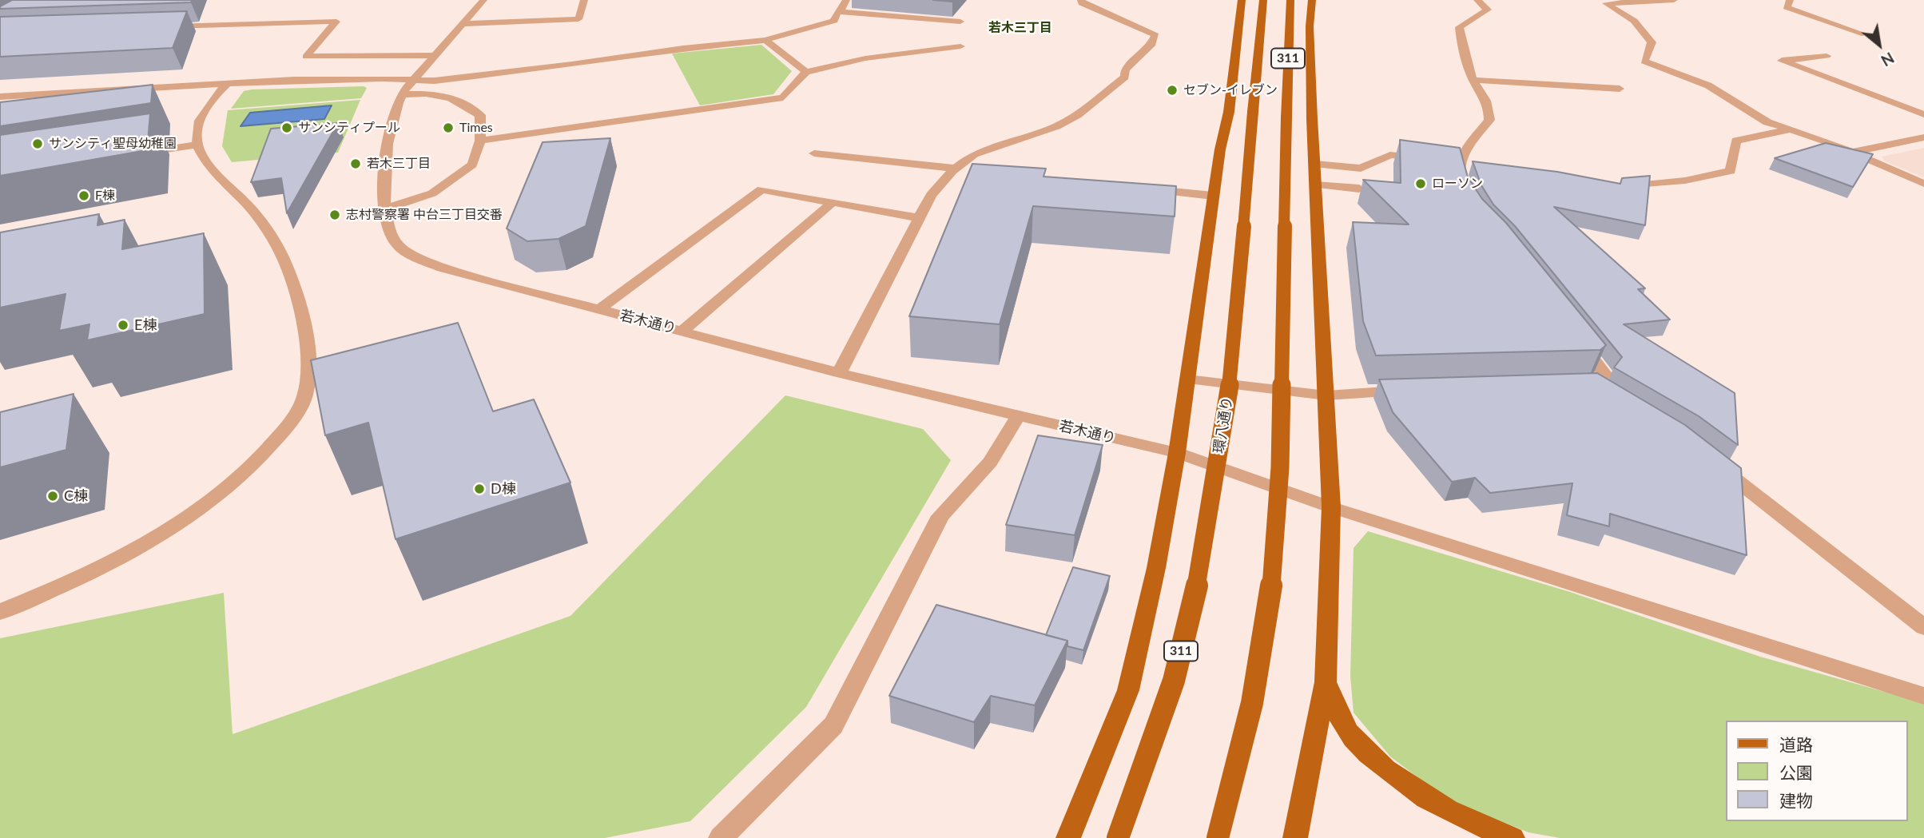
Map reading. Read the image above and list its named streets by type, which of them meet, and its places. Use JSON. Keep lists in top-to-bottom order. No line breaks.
{"streets":{"main road":["311","環八通り"],"street":["若木通り"]},"districts":["若木三丁目"],"places":["セブン-イレブン","サンシティプール","Times","サンシティ聖母幼稚園","若木三丁目","ローソン","F棟","志村警察署 中台三丁目交番","E棟","D棟","C棟"],"legend":["道路","公園","建物"],"north":"bottom right"}
